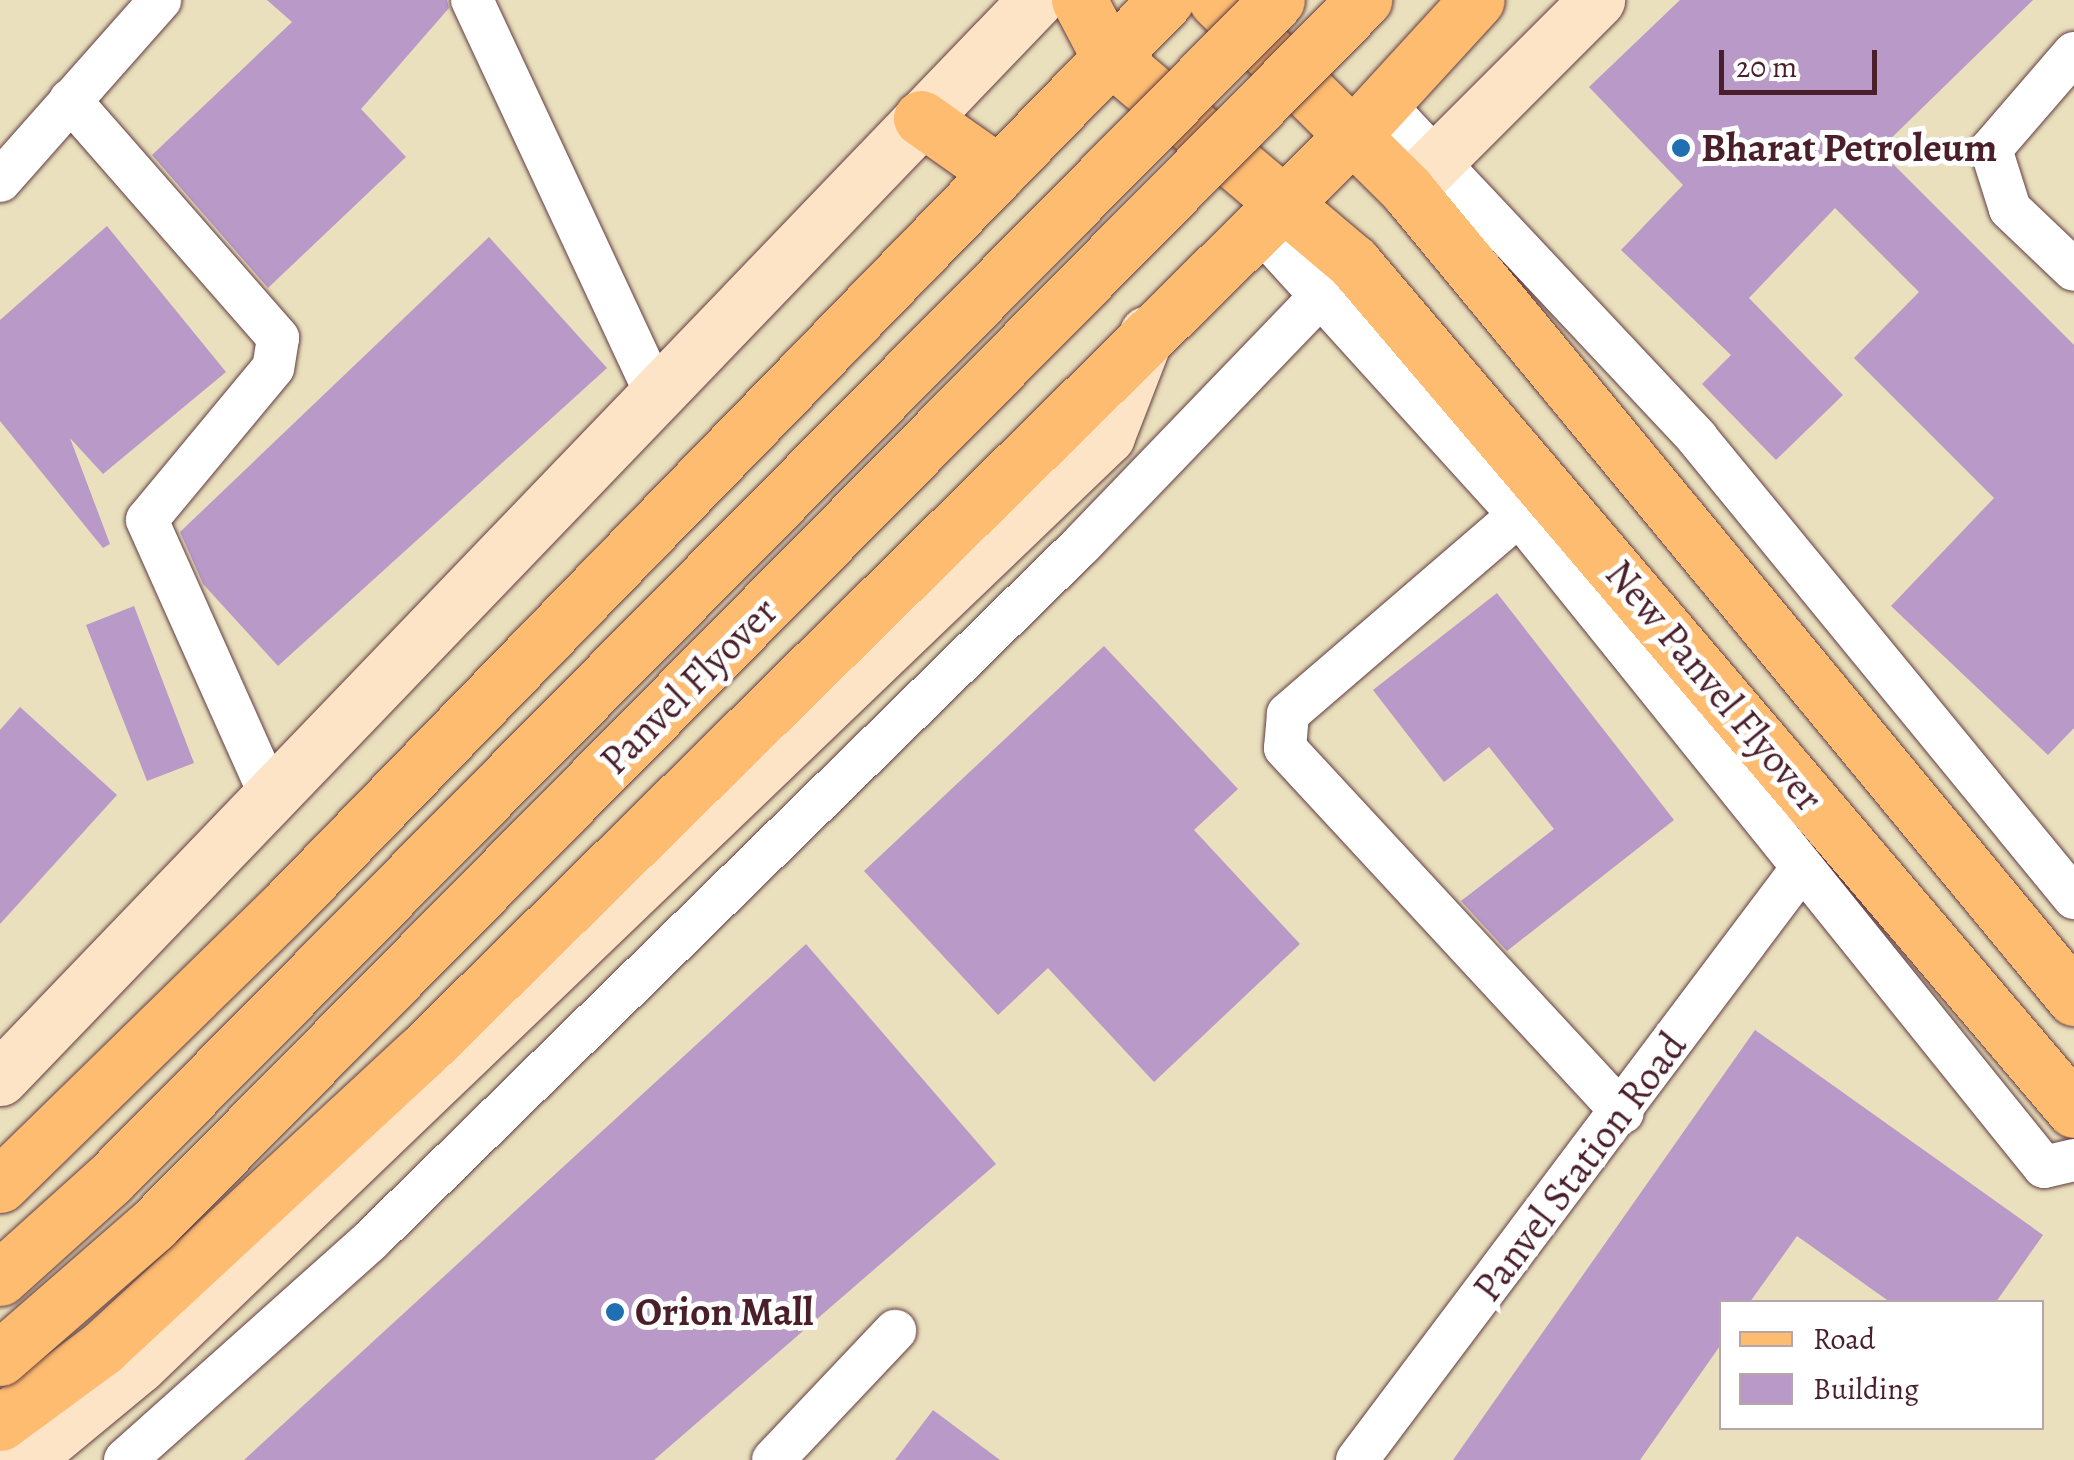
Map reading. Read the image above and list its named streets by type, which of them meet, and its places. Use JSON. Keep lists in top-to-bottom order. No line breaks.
{"streets":{"main road":["Panvel Flyover","New Panvel Flyover"],"street":["Panvel Station Road"]},"places":["Bharat Petroleum","Orion Mall"],"legend":["Road","Building"],"scale_bar":"20 m"}
